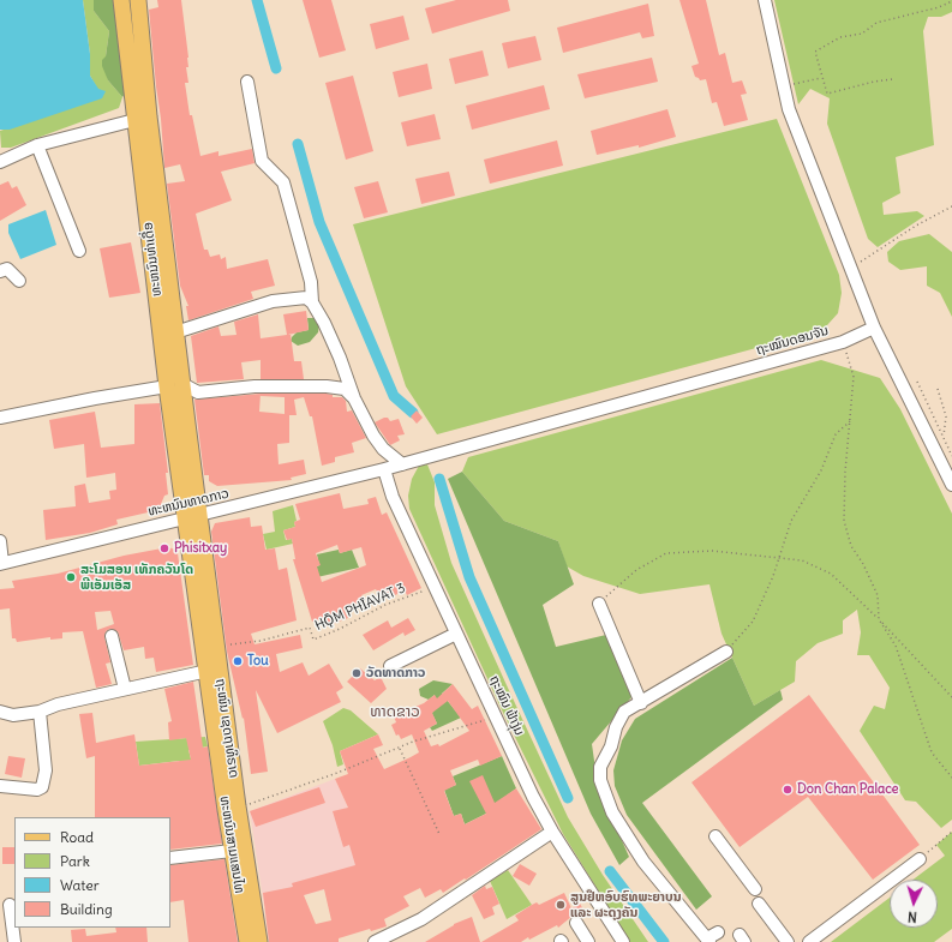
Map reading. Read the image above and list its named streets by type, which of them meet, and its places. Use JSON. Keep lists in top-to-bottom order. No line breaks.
{"streets":{"main road":["ທະຫນົນທ່າເດື່ອ","ຖະໜົນ ເຊດຖາທິຣາດ","ທະຫນົນສາມແສນໄທ"],"street":["ຖະໝົນດອນຈັນ","ທະຫນົນທາດກາວ","ຖະໝົນ ຟ້າງຸ່ມ"],"path":["HǬM PHĪAVAT 3"]},"crossings":[["ທະຫນົນທ່າເດື່ອ","ທະຫນົນທາດກາວ"],["ທະຫນົນທ່າເດື່ອ","ຖະໜົນ ເຊດຖາທິຣາດ"],["ທະຫນົນທ່າເດື່ອ","ທະຫນົນສາມແສນໄທ"],["ຖະໝົນດອນຈັນ","ທະຫນົນທາດກາວ"],["ຖະໝົນດອນຈັນ","ຖະໝົນ ຟ້າງຸ່ມ"],["ທະຫນົນທາດກາວ","ຖະໝົນ ຟ້າງຸ່ມ"],["ທະຫນົນທາດກາວ","ຖະໜົນ ເຊດຖາທິຣາດ"],["ທະຫນົນທາດກາວ","ທະຫນົນສາມແສນໄທ"],["HǬM PHĪAVAT 3","ຖະໝົນ ຟ້າງຸ່ມ"],["HǬM PHĪAVAT 3","ຖະໜົນ ເຊດຖາທິຣາດ"],["ຖະໜົນ ເຊດຖາທິຣາດ","ທະຫນົນສາມແສນໄທ"]],"districts":["ທາດຂາວ"],"places":["Phisitxay","ສະໂມສອນ ເທັກຄວັນໂດ ພີເອັມເອັສ","Tou","ວັດທາດກາວ","Don Chan Palace","ສູນຢຶຫອົບຮົທພະຍາບນ ແລະ ຜະດຸງຄັນ"],"legend":["Road","Park","Water","Building"],"north":"bottom"}
